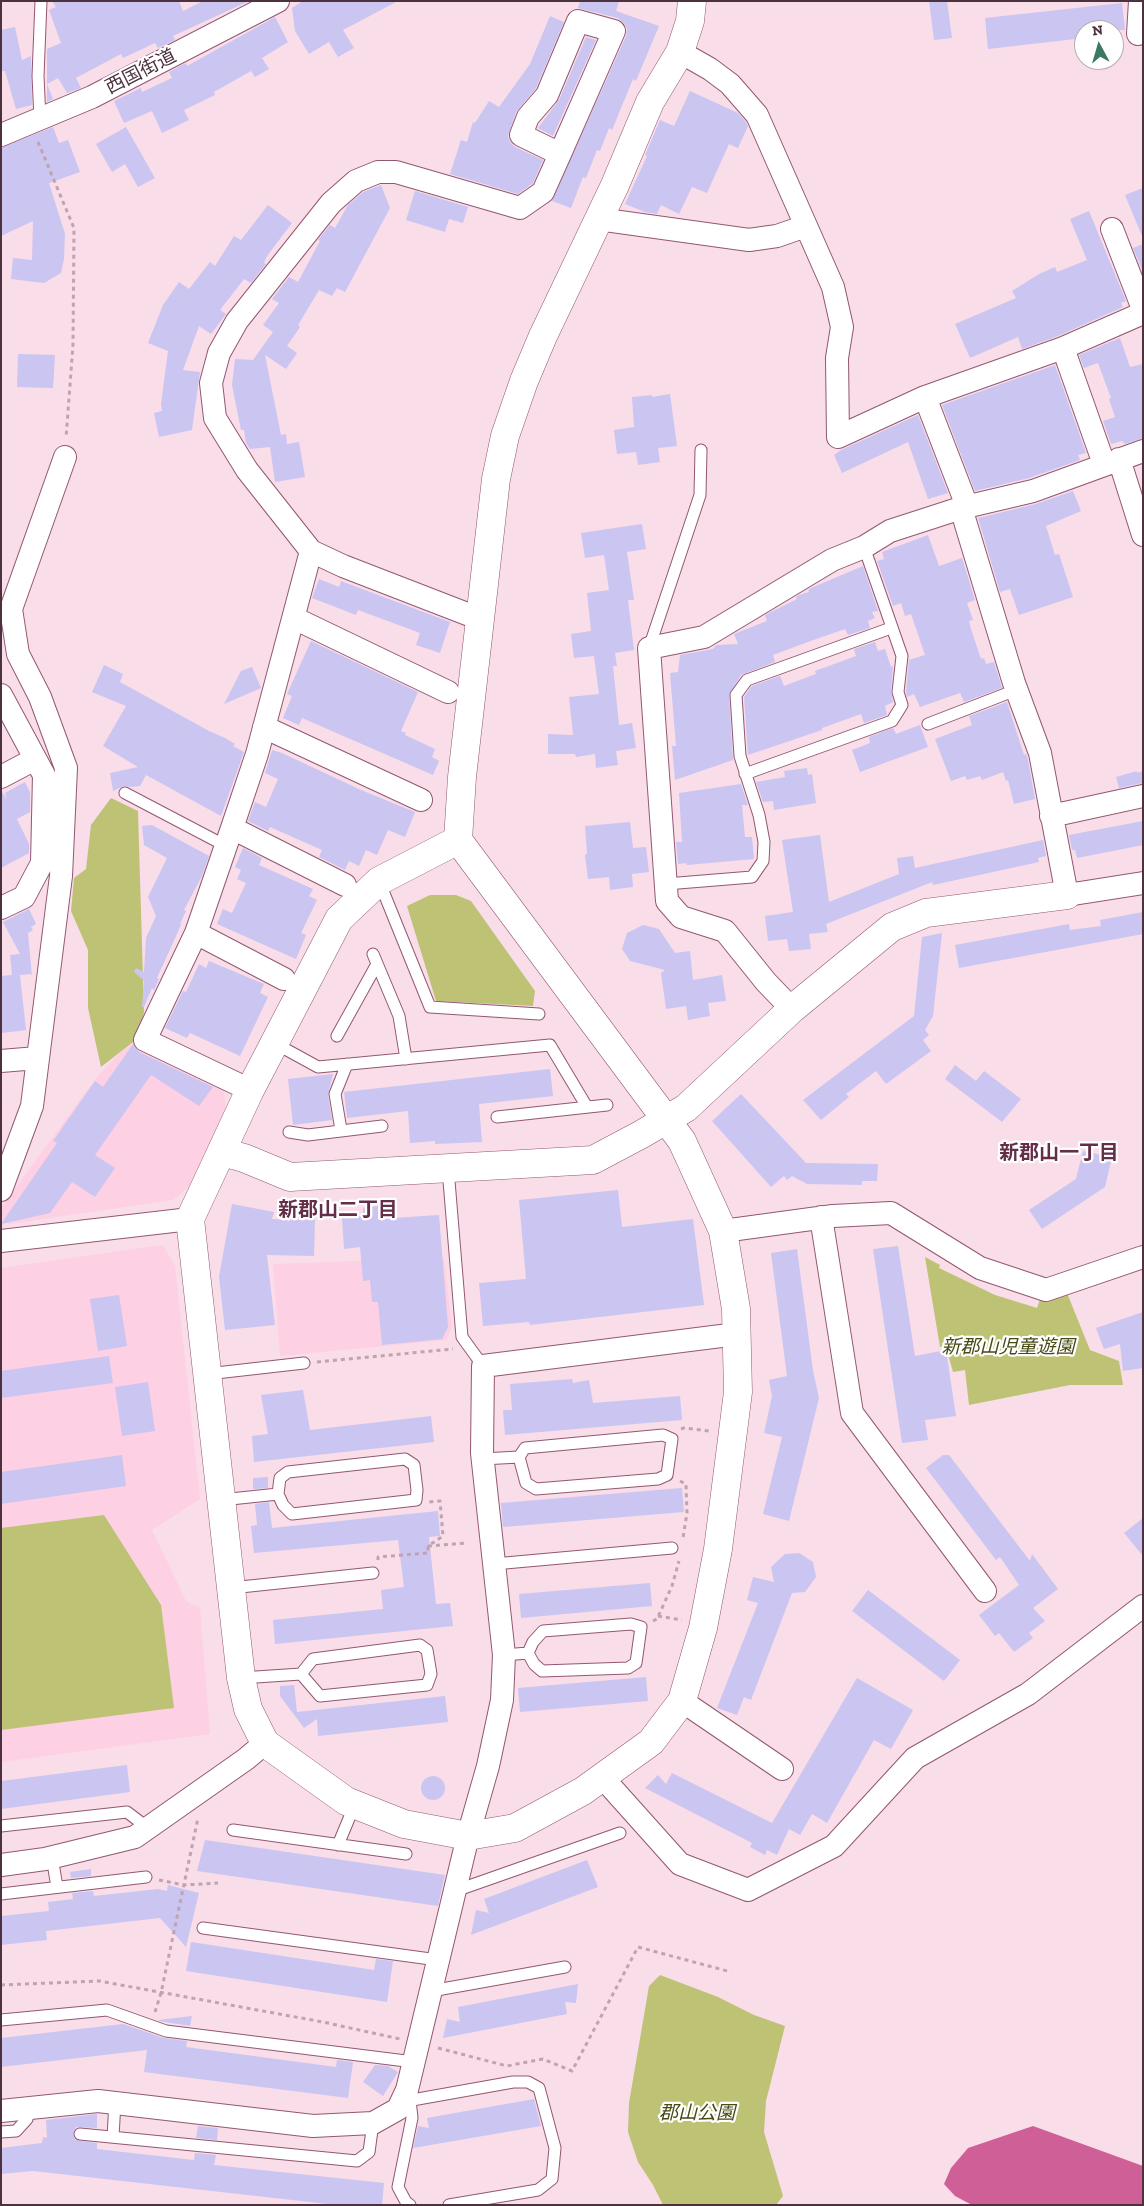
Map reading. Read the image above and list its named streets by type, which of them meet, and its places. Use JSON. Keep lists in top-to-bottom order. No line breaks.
{"streets":{"street":["西国街道"]},"districts":["新郡山一丁目","新郡山二丁目"],"parks":["新郡山児童遊園","郡山公園"],"north":"top"}
